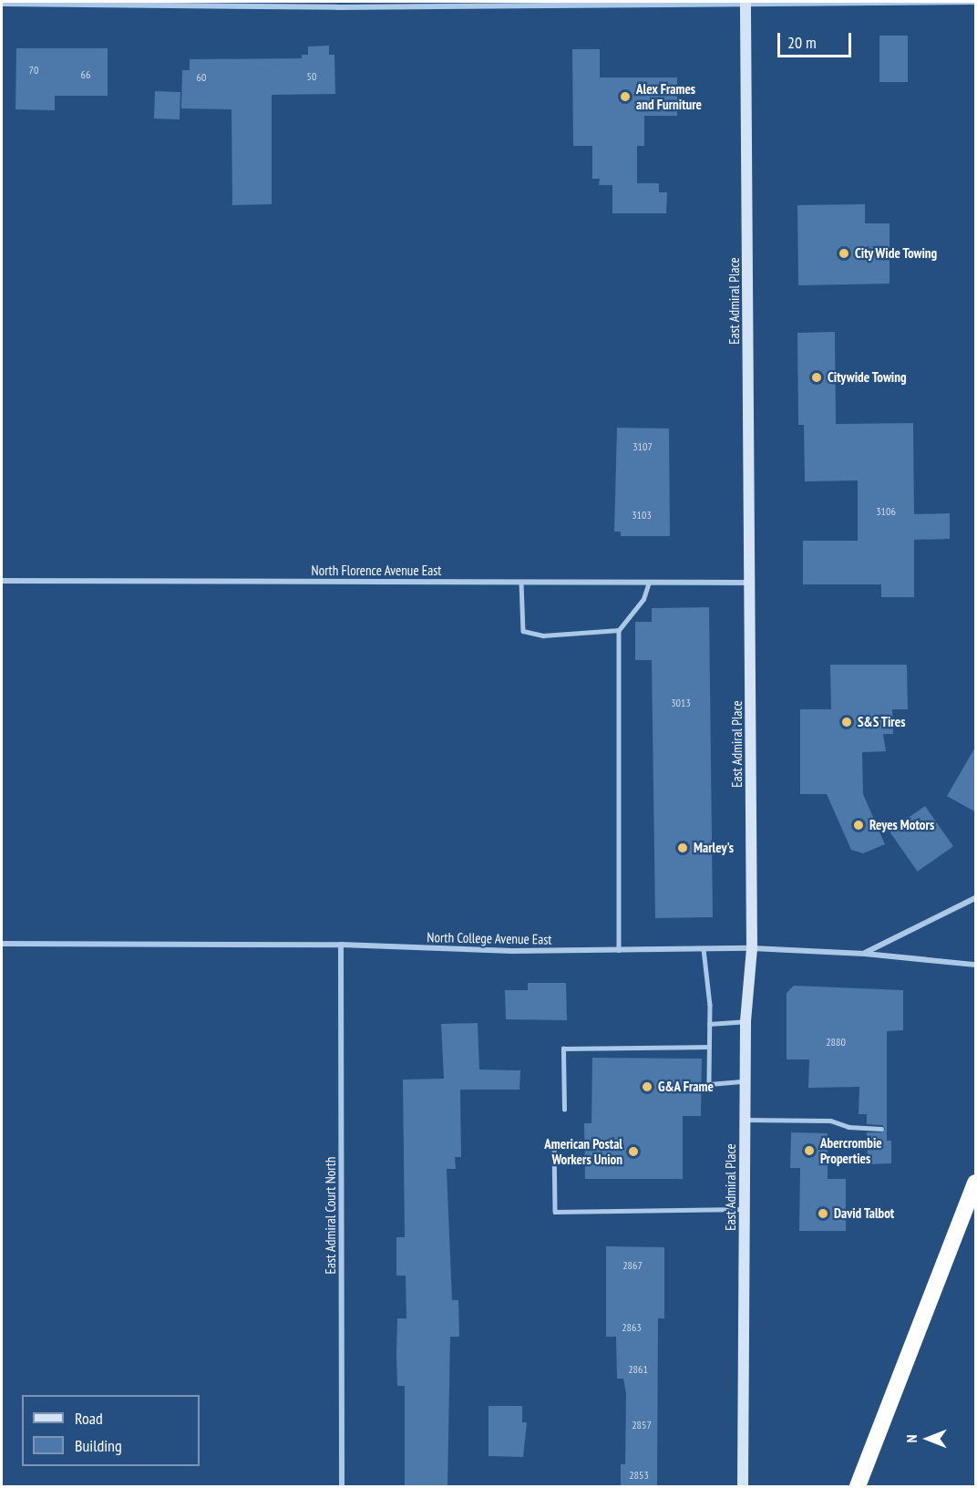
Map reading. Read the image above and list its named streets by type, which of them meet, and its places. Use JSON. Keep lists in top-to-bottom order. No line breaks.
{"streets":{"main road":["East Admiral Place"],"street":["North Florence Avenue East","North College Avenue East","East Admiral Court North"]},"crossings":[["East Admiral Place","North Florence Avenue East"],["East Admiral Place","North College Avenue East"],["North College Avenue East","East Admiral Court North"]],"places":["Alex Frames and Furniture","City Wide Towing","Citywide Towing","S&S Tires","Reyes Motors","Marley's","G&A Frame","Abercrombie Properties","American Postal Workers Union","David Talbot"],"house_numbers":["70","66","50","60","3107","3106","3103","3013","2880","2867","2863","2861","2857","2853"],"legend":["Road","Building"],"scale_bar":"20 m","north":"left"}
